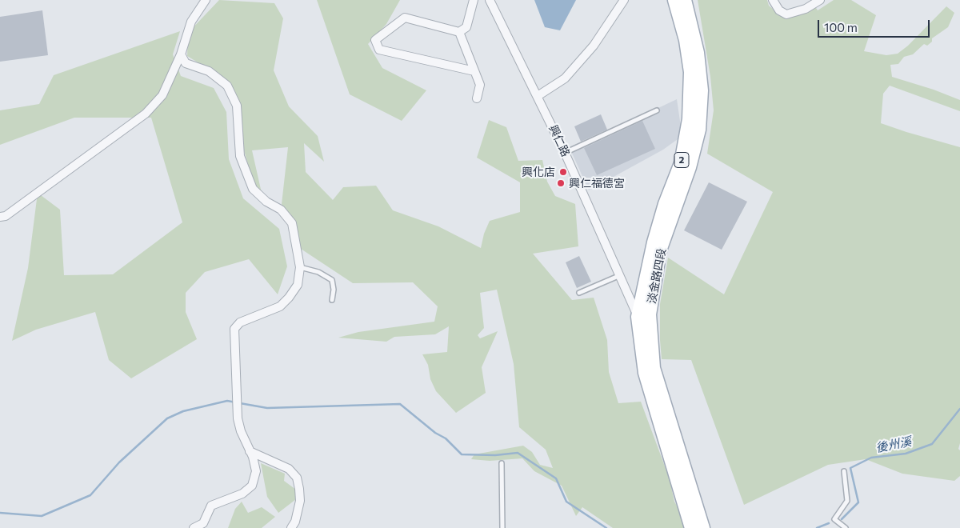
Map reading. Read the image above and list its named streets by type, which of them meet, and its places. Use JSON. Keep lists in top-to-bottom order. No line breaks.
{"streets":{"main road":["2","淡金路四段"],"street":["興仁路"]},"crossings":[["興仁路","淡金路四段"]],"water":["後州溪"],"places":["興化店","興仁福德宮"],"scale_bar":"100 m"}
